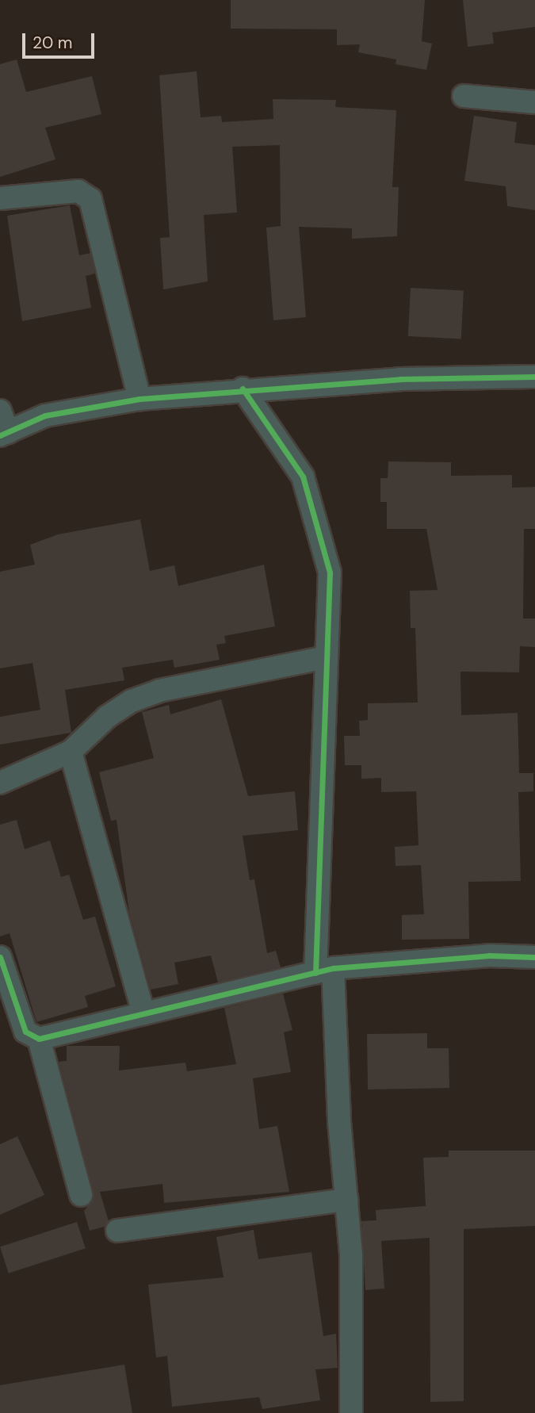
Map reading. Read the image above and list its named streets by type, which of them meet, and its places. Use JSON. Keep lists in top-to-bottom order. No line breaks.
{"scale_bar":"20 m"}
